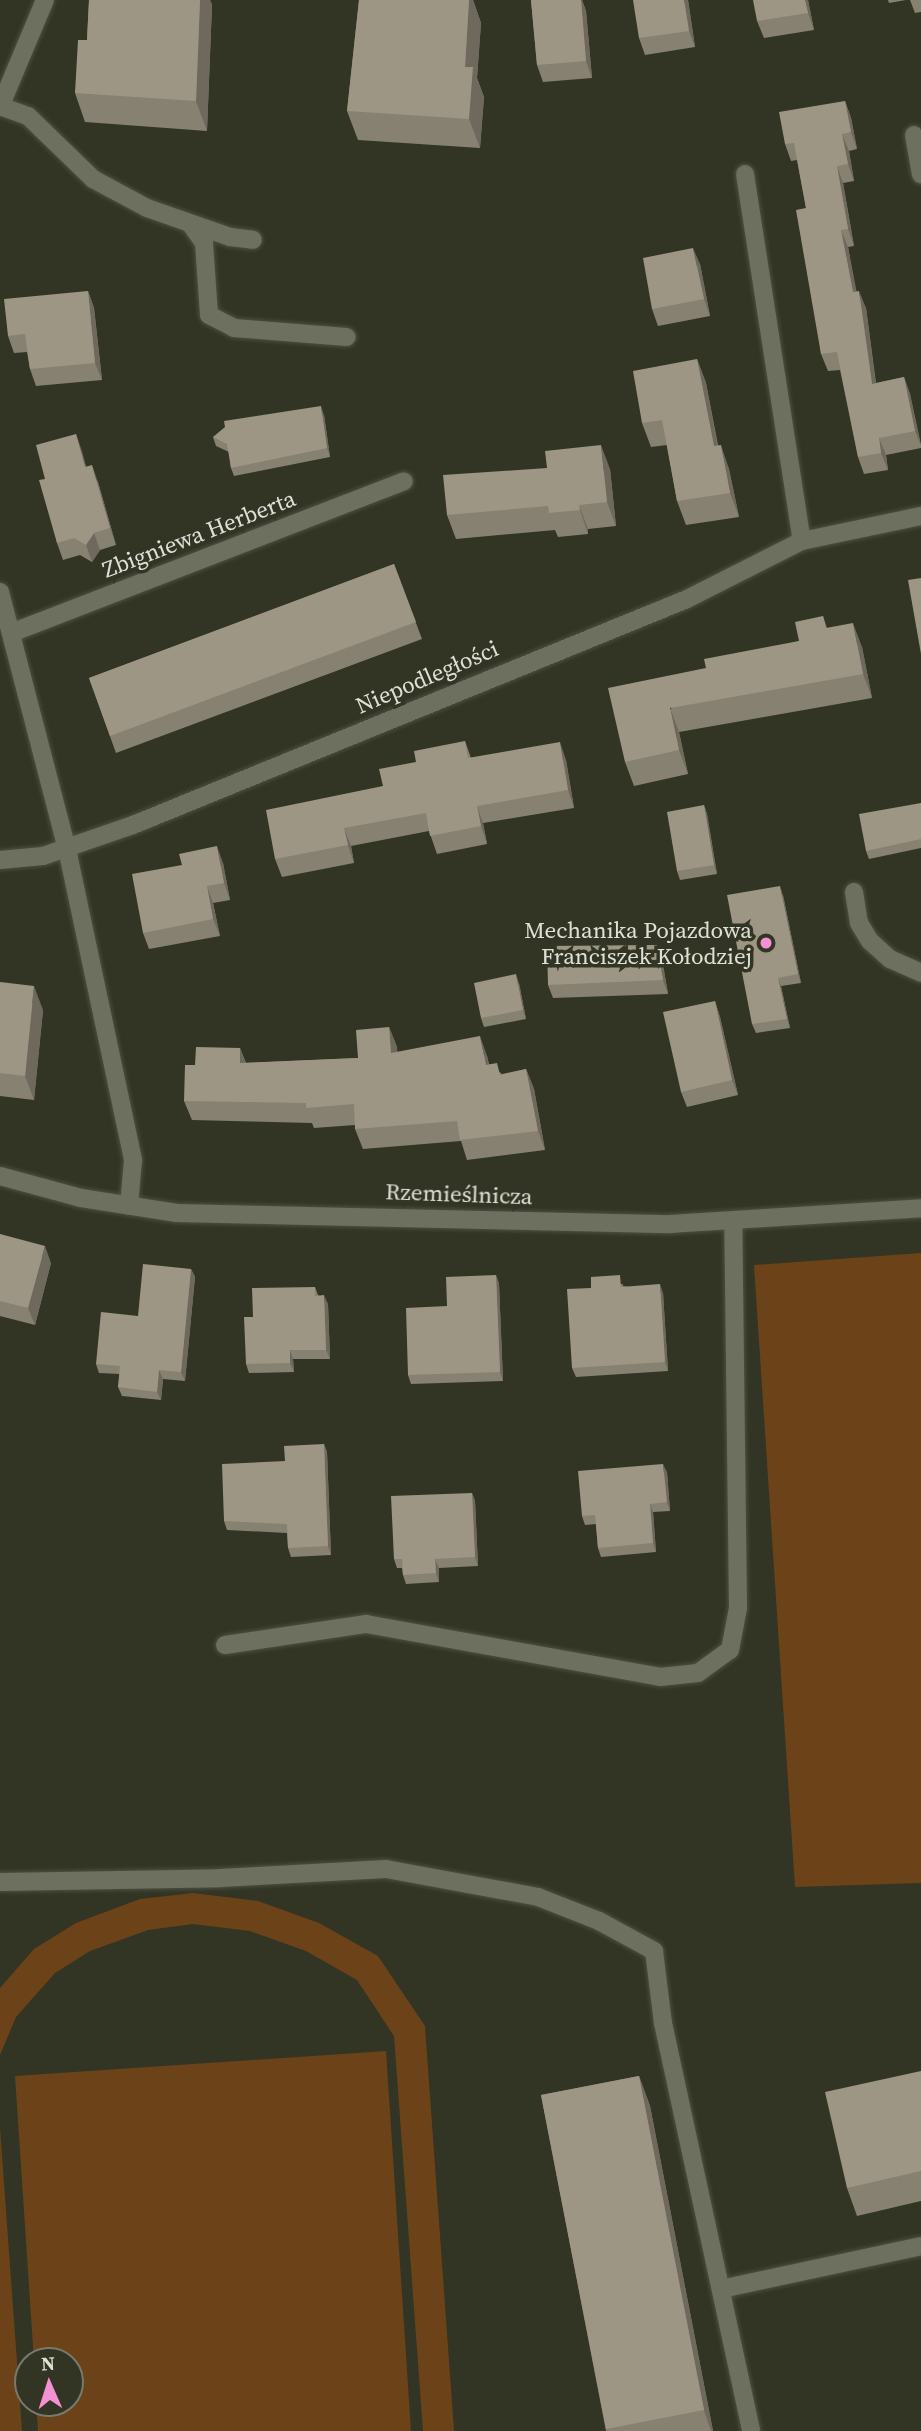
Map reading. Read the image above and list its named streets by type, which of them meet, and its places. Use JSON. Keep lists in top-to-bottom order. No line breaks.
{"streets":{"street":["Zbigniewa Herberta","Niepodległości","Rzemieślnicza"]},"places":["Mechanika Pojazdowa Franciszek Kołodziej"],"north":"top"}
